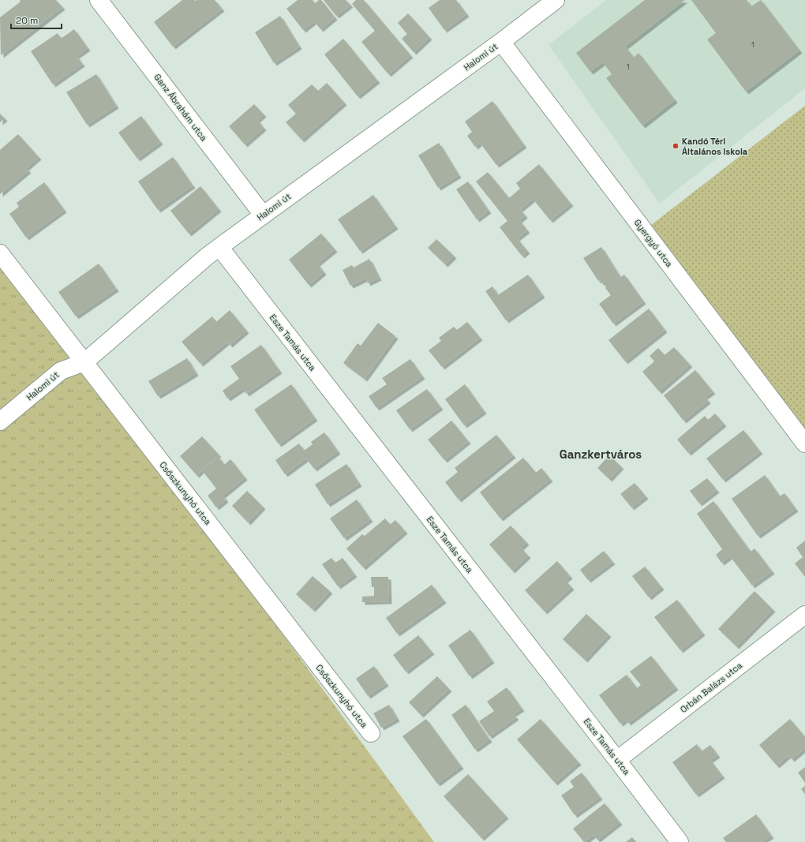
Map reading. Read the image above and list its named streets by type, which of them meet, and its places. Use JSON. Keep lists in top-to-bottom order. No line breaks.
{"streets":{"street":["Halomi út","Ganz Ábrahám utca","Gyergyó utca","Esze Tamás utca","Csőszkunyhó utca","Orbán Balázs utca"]},"crossings":[["Halomi út","Ganz Ábrahám utca"],["Halomi út","Gyergyó utca"],["Halomi út","Esze Tamás utca"],["Halomi út","Csőszkunyhó utca"],["Esze Tamás utca","Orbán Balázs utca"]],"districts":["Ganzkertváros"],"places":["Kandó Téri Általános Iskola"],"house_numbers":["1","1"],"scale_bar":"20 m"}
